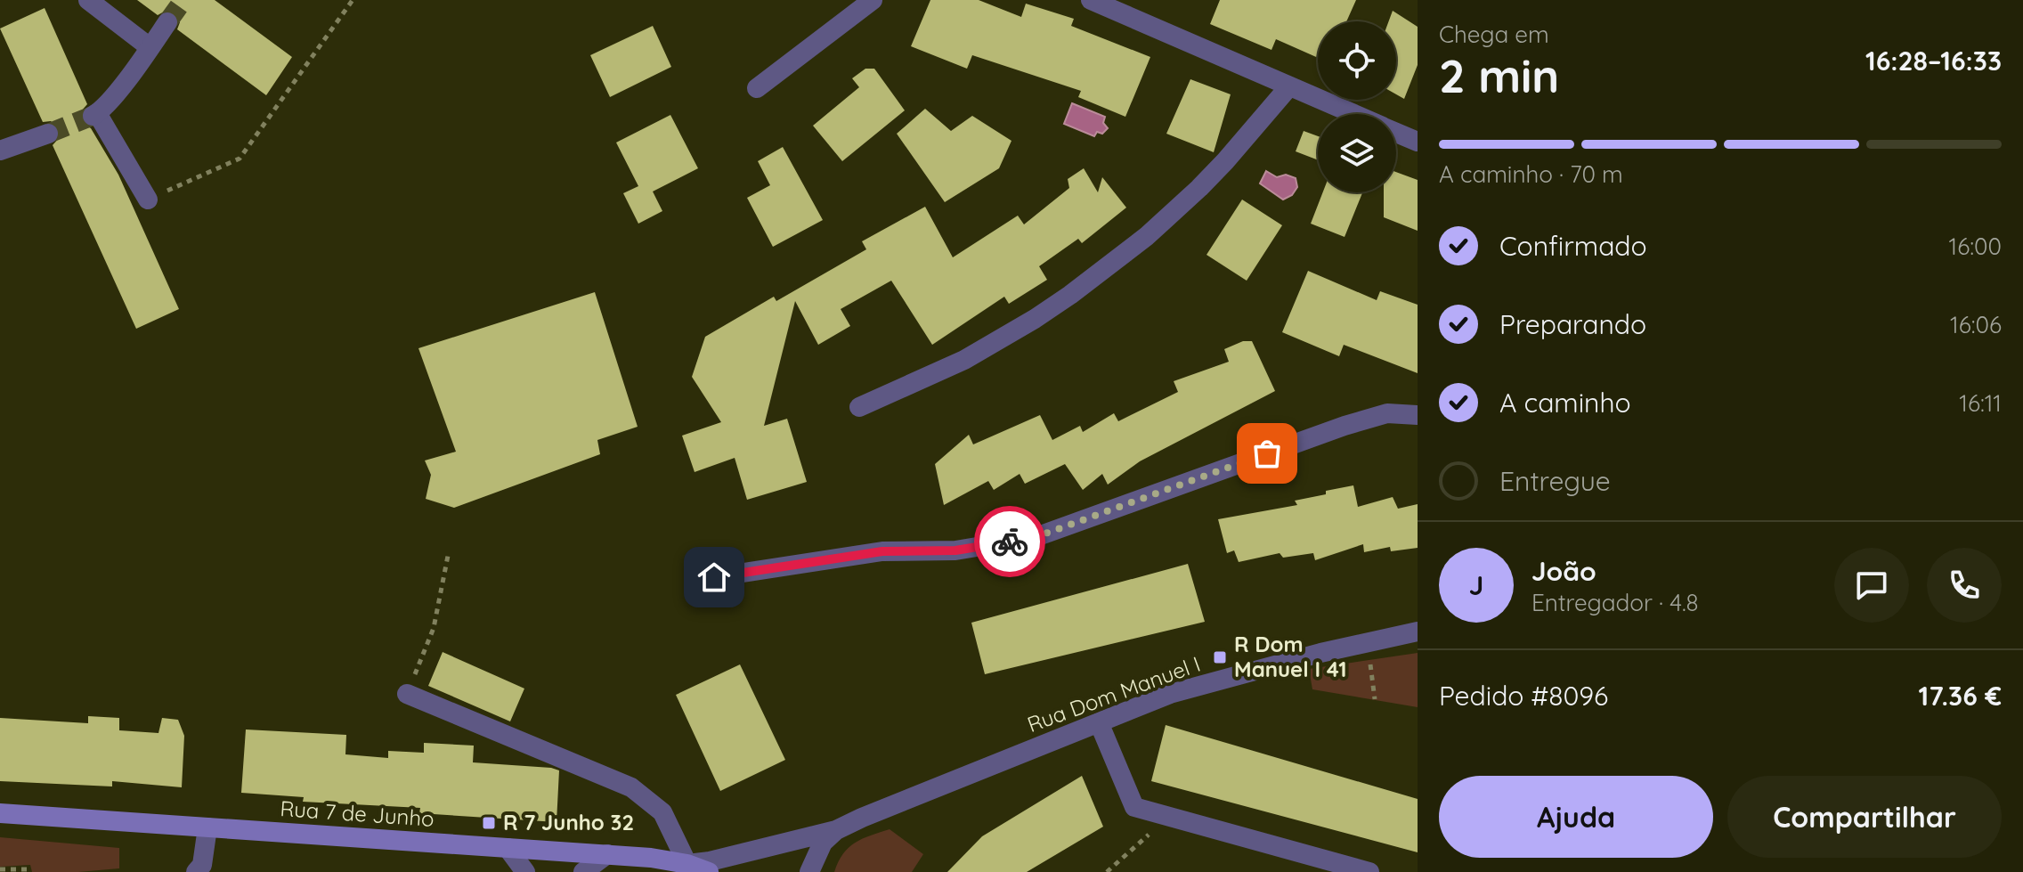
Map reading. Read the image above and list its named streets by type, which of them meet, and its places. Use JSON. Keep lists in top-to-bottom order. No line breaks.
{"streets":{"main road":["Rua 7 de Junho"],"street":["Rua Dom Manuel I"]},"crossings":[["Rua Dom Manuel I","Rua 7 de Junho"]],"places":{"transit":["R Dom Manuel I 41","R 7 Junho 32"]},"page":{"heading":["2 min","Chega em","16:28–16:33"],"panel":["João","Entregador · 4.8","Pedido #8096","17.36 €"],"bar":"A caminho · 70 m","list":[["Confirmado","16:00"],["Preparando","16:06"],["A caminho","16:11"],"Entregue"],"round":"J","buttons":["Ajuda","Compartilhar"]}}
